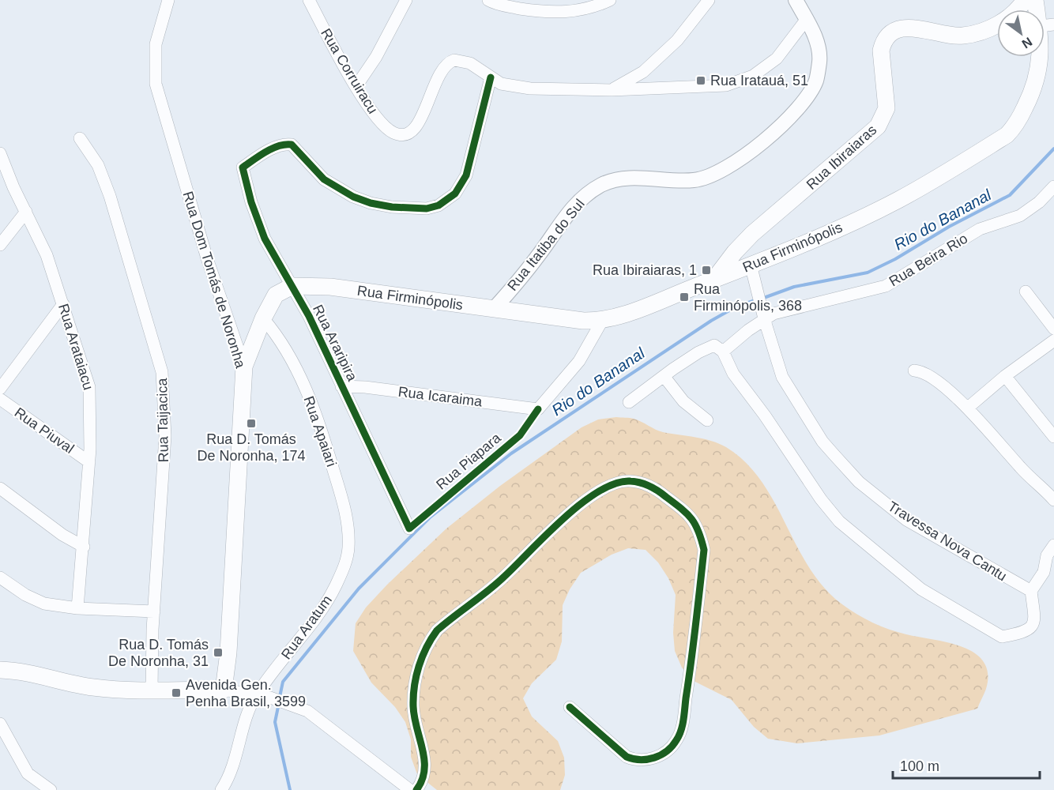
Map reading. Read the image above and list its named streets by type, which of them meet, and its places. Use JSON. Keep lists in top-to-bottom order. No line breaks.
{"streets":{"main road":["Rua Ibiraiaras","Rua Firminópolis","Rua Dom Tomás de Noronha"],"street":["Rua Corruiracu","Rua Itatiba do Sul","Rua Beira Rio","Rua Araripira","Rua Arataiacu","Rua Icaraima","Rua Taijacica","Rua Piuval","Rua Apaiari","Travessa Nova Cantu","Rua Aratum"],"cycle path":["Rua Piapara"]},"crossings":[["Rua Corruiracu","Rua Araripira"],["Rua Ibiraiaras","Rua Firminópolis"],["Rua Itatiba do Sul","Rua Firminópolis"],["Rua Firminópolis","Rua Araripira"],["Rua Firminópolis","Rua Icaraima"],["Rua Firminópolis","Travessa Nova Cantu"],["Rua Beira Rio","Travessa Nova Cantu"],["Rua Araripira","Rua Icaraima"],["Rua Arataiacu","Rua Piuval"],["Rua Apaiari","Rua Aratum"]],"water":["Rio do Bananal"],"places":{"transit":["Rua Iratauá, 51","Rua Ibiraiaras, 1","Rua Firminópolis, 368","Rua D. Tomás De Noronha, 174","Rua D. Tomás De Noronha, 31","Avenida Gen. Penha Brasil, 3599"]},"scale_bar":"100 m","north":"bottom right"}
